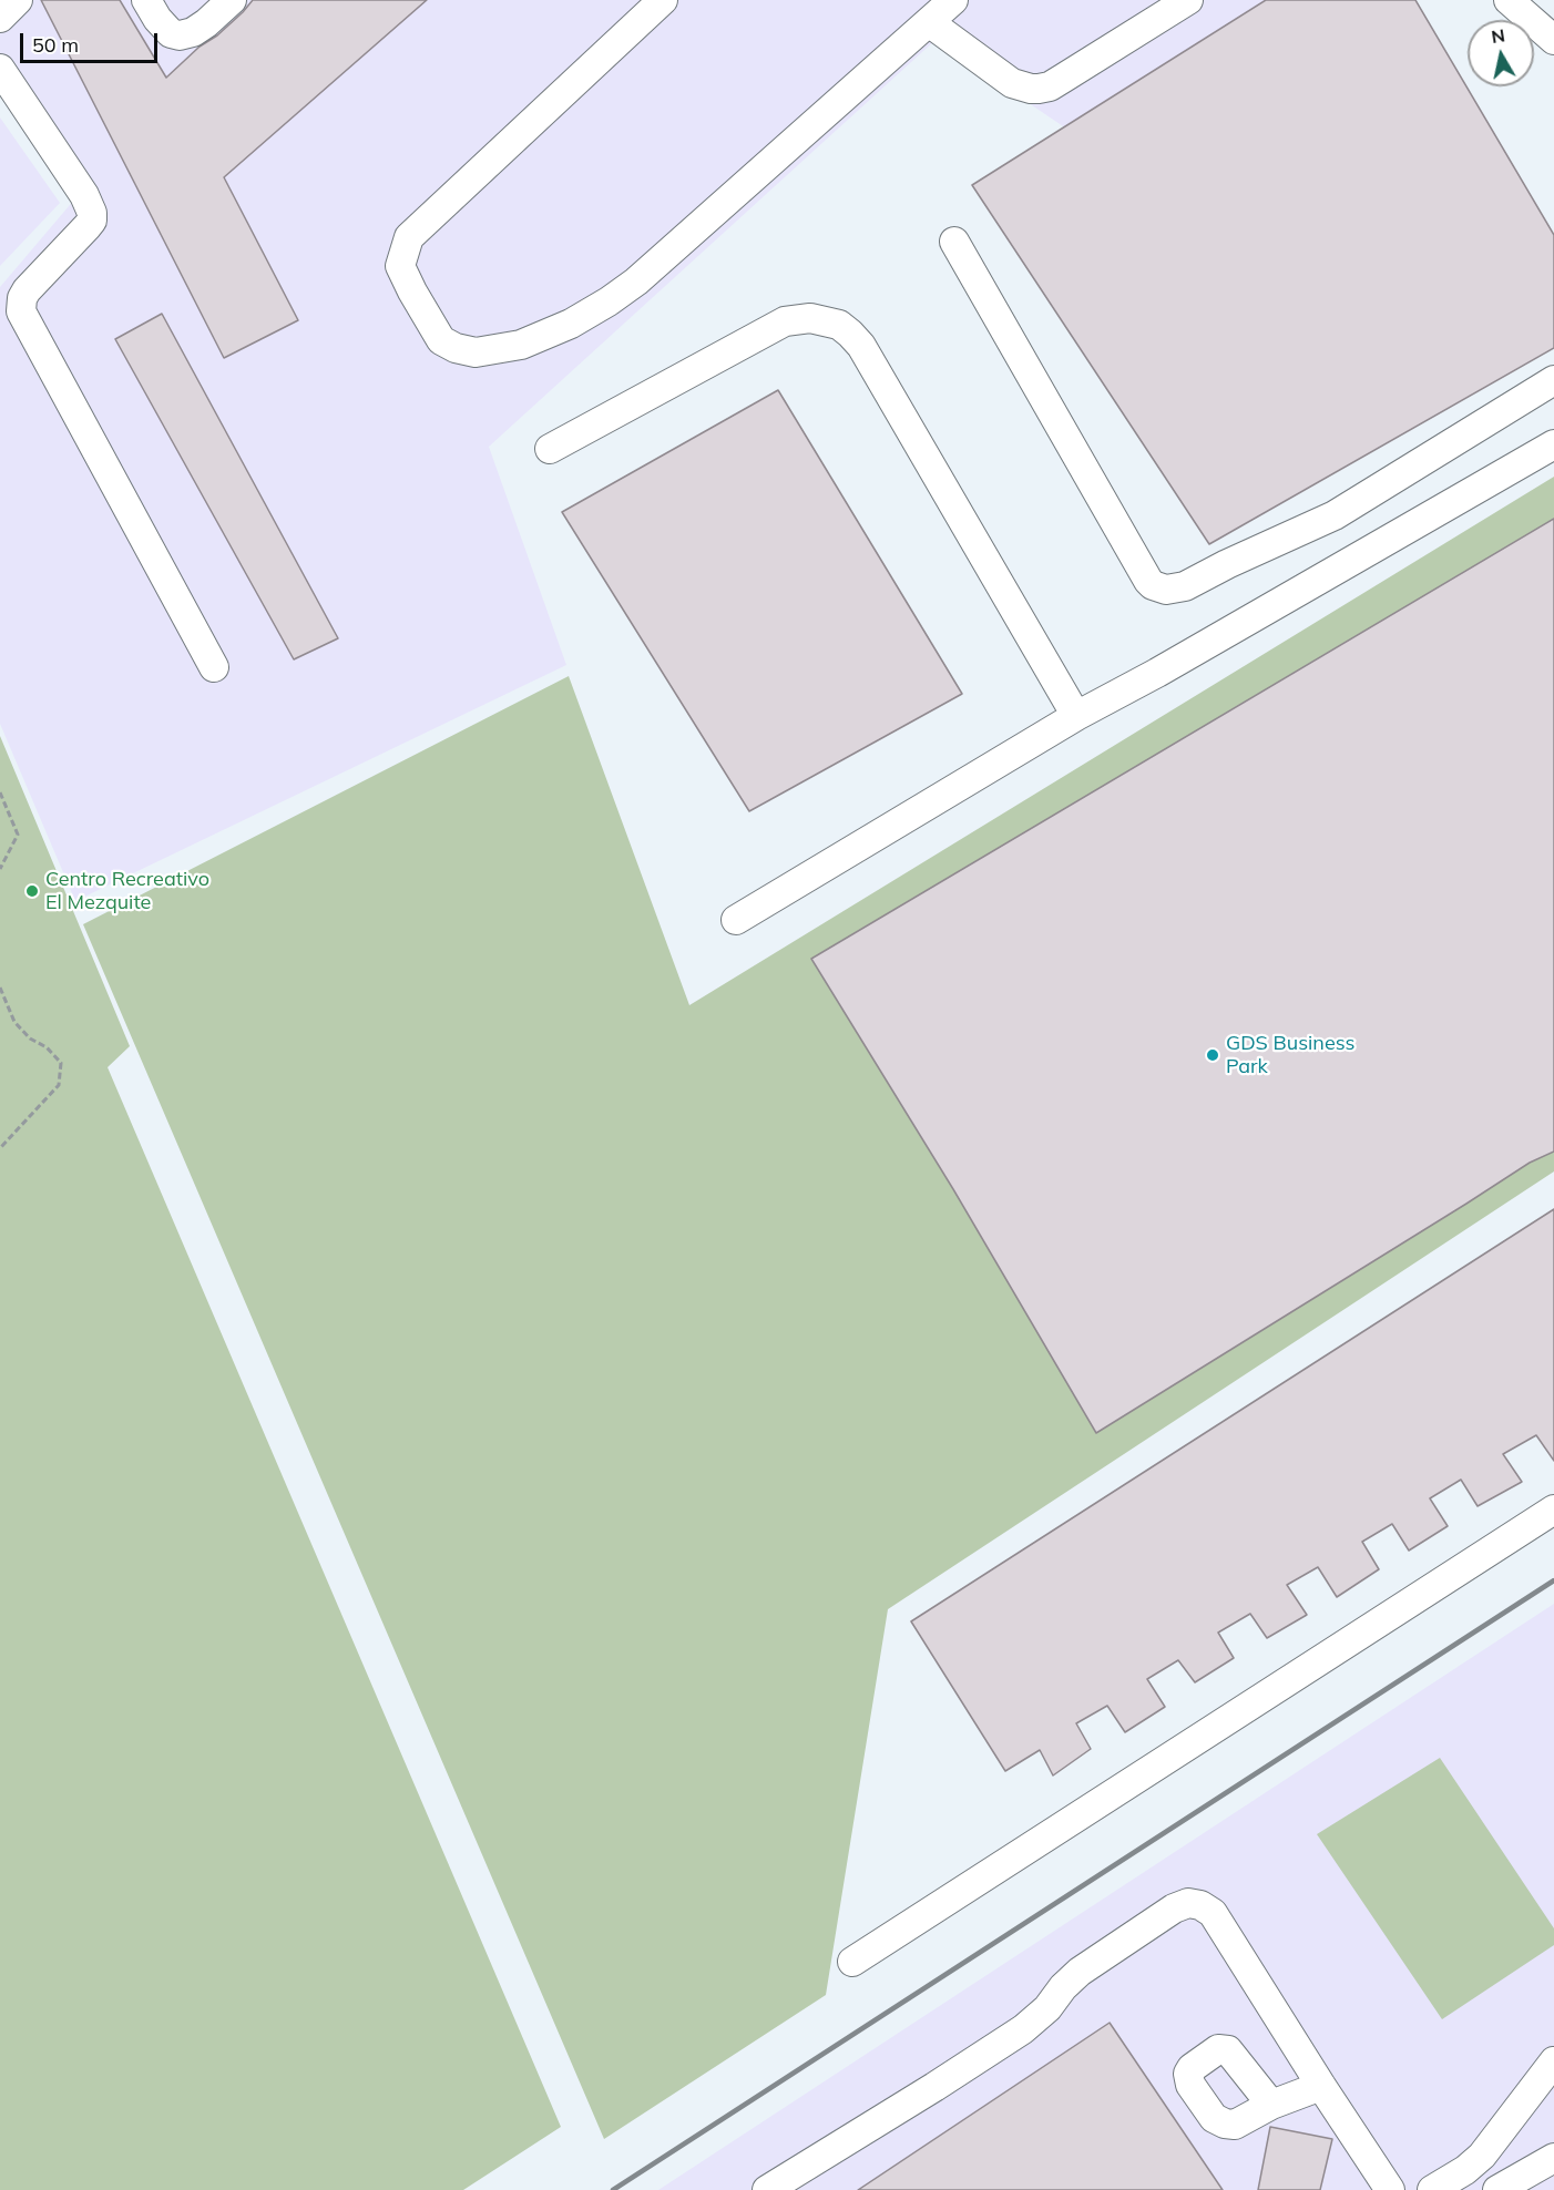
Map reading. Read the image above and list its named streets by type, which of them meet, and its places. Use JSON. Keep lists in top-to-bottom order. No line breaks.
{"places":["Centro Recreativo El Mezquite","GDS Business Park"],"scale_bar":"50 m","north":"top"}
